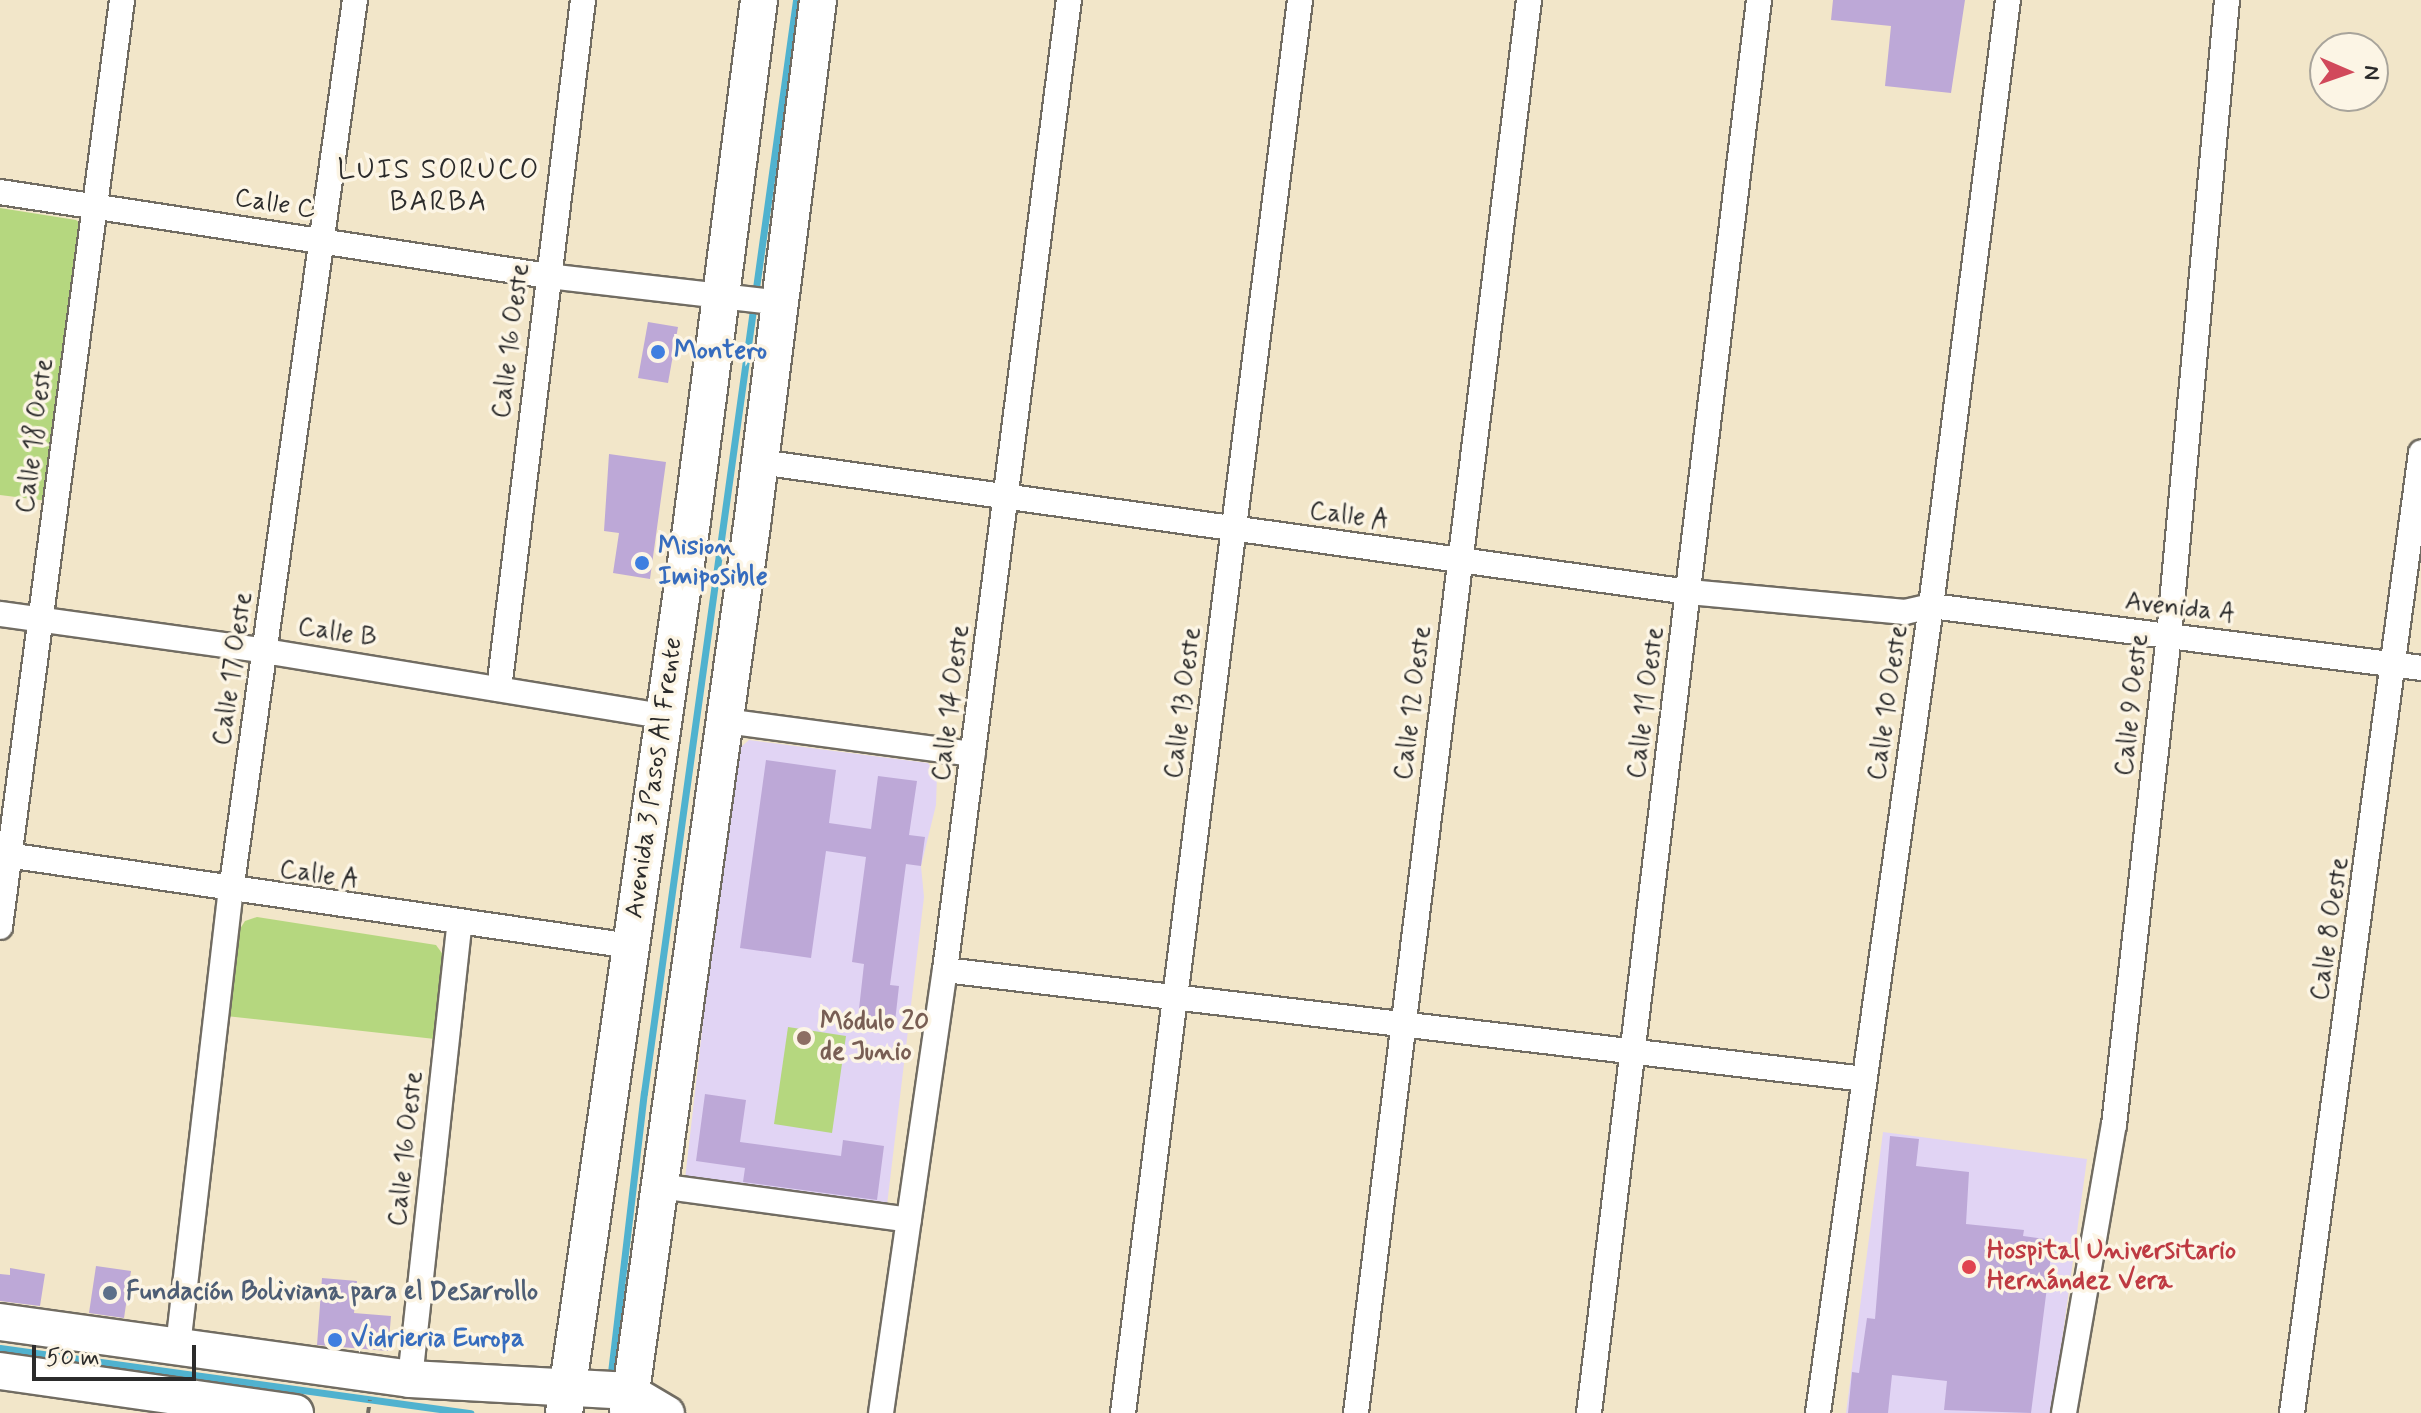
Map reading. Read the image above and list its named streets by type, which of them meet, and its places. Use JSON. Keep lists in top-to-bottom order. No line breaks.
{"streets":{"main road":["Avenida 3 Pasos Al Frente"],"street":["Calle C","Calle 16 Oeste","Calle 18 Oeste","Calle A","Avenida A","Calle B","Calle 17 Oeste","Calle 14 Oeste","Calle 13 Oeste","Calle 12 Oeste","Calle 11 Oeste","Calle 10 Oeste","Calle 9 Oeste","Calle 8 Oeste"]},"crossings":[["Calle C","Calle 16 Oeste"],["Calle C","Calle 18 Oeste"],["Calle C","Calle 17 Oeste"],["Calle C","Avenida 3 Pasos Al Frente"],["Calle 16 Oeste","Calle A"],["Calle 16 Oeste","Calle B"],["Calle 18 Oeste","Calle A"],["Calle 18 Oeste","Calle B"],["Calle A","Avenida A"],["Calle A","Calle 17 Oeste"],["Calle A","Calle 14 Oeste"],["Calle A","Calle 13 Oeste"],["Calle A","Calle 12 Oeste"],["Calle A","Calle 11 Oeste"],["Calle A","Calle 10 Oeste"],["Calle A","Avenida 3 Pasos Al Frente"],["Avenida A","Calle 10 Oeste"],["Avenida A","Calle 9 Oeste"],["Avenida A","Calle 8 Oeste"],["Calle B","Calle 17 Oeste"],["Calle B","Avenida 3 Pasos Al Frente"]],"districts":["LUIS SORUCO BARBA"],"places":["Montero","Mision Imiposible","Módulo 20 de Junio","Hospital Universitario Hernández Vera","Fundación Boliviana para el Desarrollo","Vidrieria Europa"],"scale_bar":"50 m","north":"right"}
